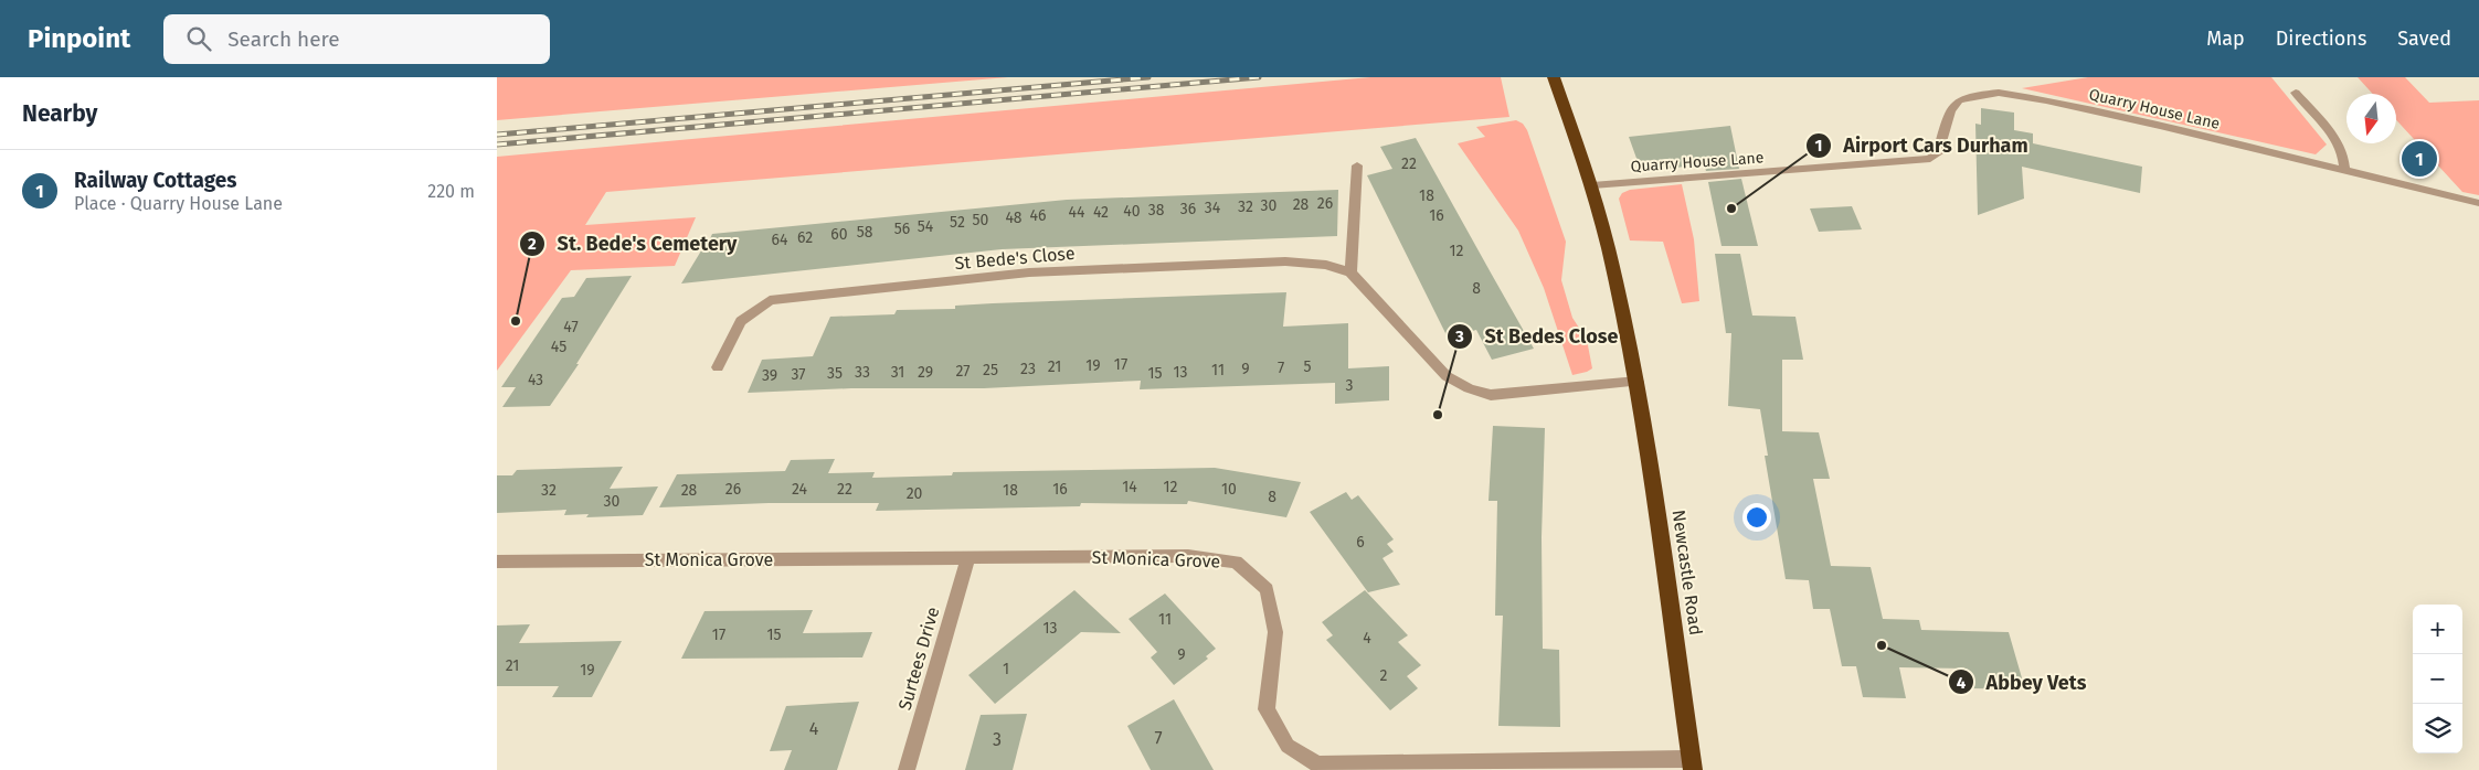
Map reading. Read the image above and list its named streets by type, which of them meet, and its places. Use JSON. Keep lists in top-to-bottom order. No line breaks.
{"streets":{"highway":["Newcastle Road"],"street":["Quarry House Lane","St Bede's Close","St Monica Grove","Surtees Drive"]},"crossings":[["Quarry House Lane","Newcastle Road"],["St Monica Grove","Newcastle Road"],["St Monica Grove","Surtees Drive"]],"places":["Airport Cars Durham","St. Bede's Cemetery","St Bedes Close","Abbey Vets"],"house_numbers":["22","18","26","28","30","32","34","36","38","40","44","42","46","16","48","50","52","54","56","58","60","62","64","12","8","47","45","17","19","21","5","7","23","9","25","11","27","33","31","29","13","35","15","37","39","43","3","14","12","26","24","22","16","10","32","28","18","20","8","30","6","11","13","17","15","4","9","21","1","19","2","4","7","3"],"north":"bottom","page":{"header":"Pinpoint","search":"Search here","nav":["Map","Directions","Saved"],"heading":"Nearby","pins":"1","list":[{"mark":"1","name":"Railway Cottages","note":"Place · Quarry House Lane","value":"220 m"}],"map_buttons":["+","−"]}}
